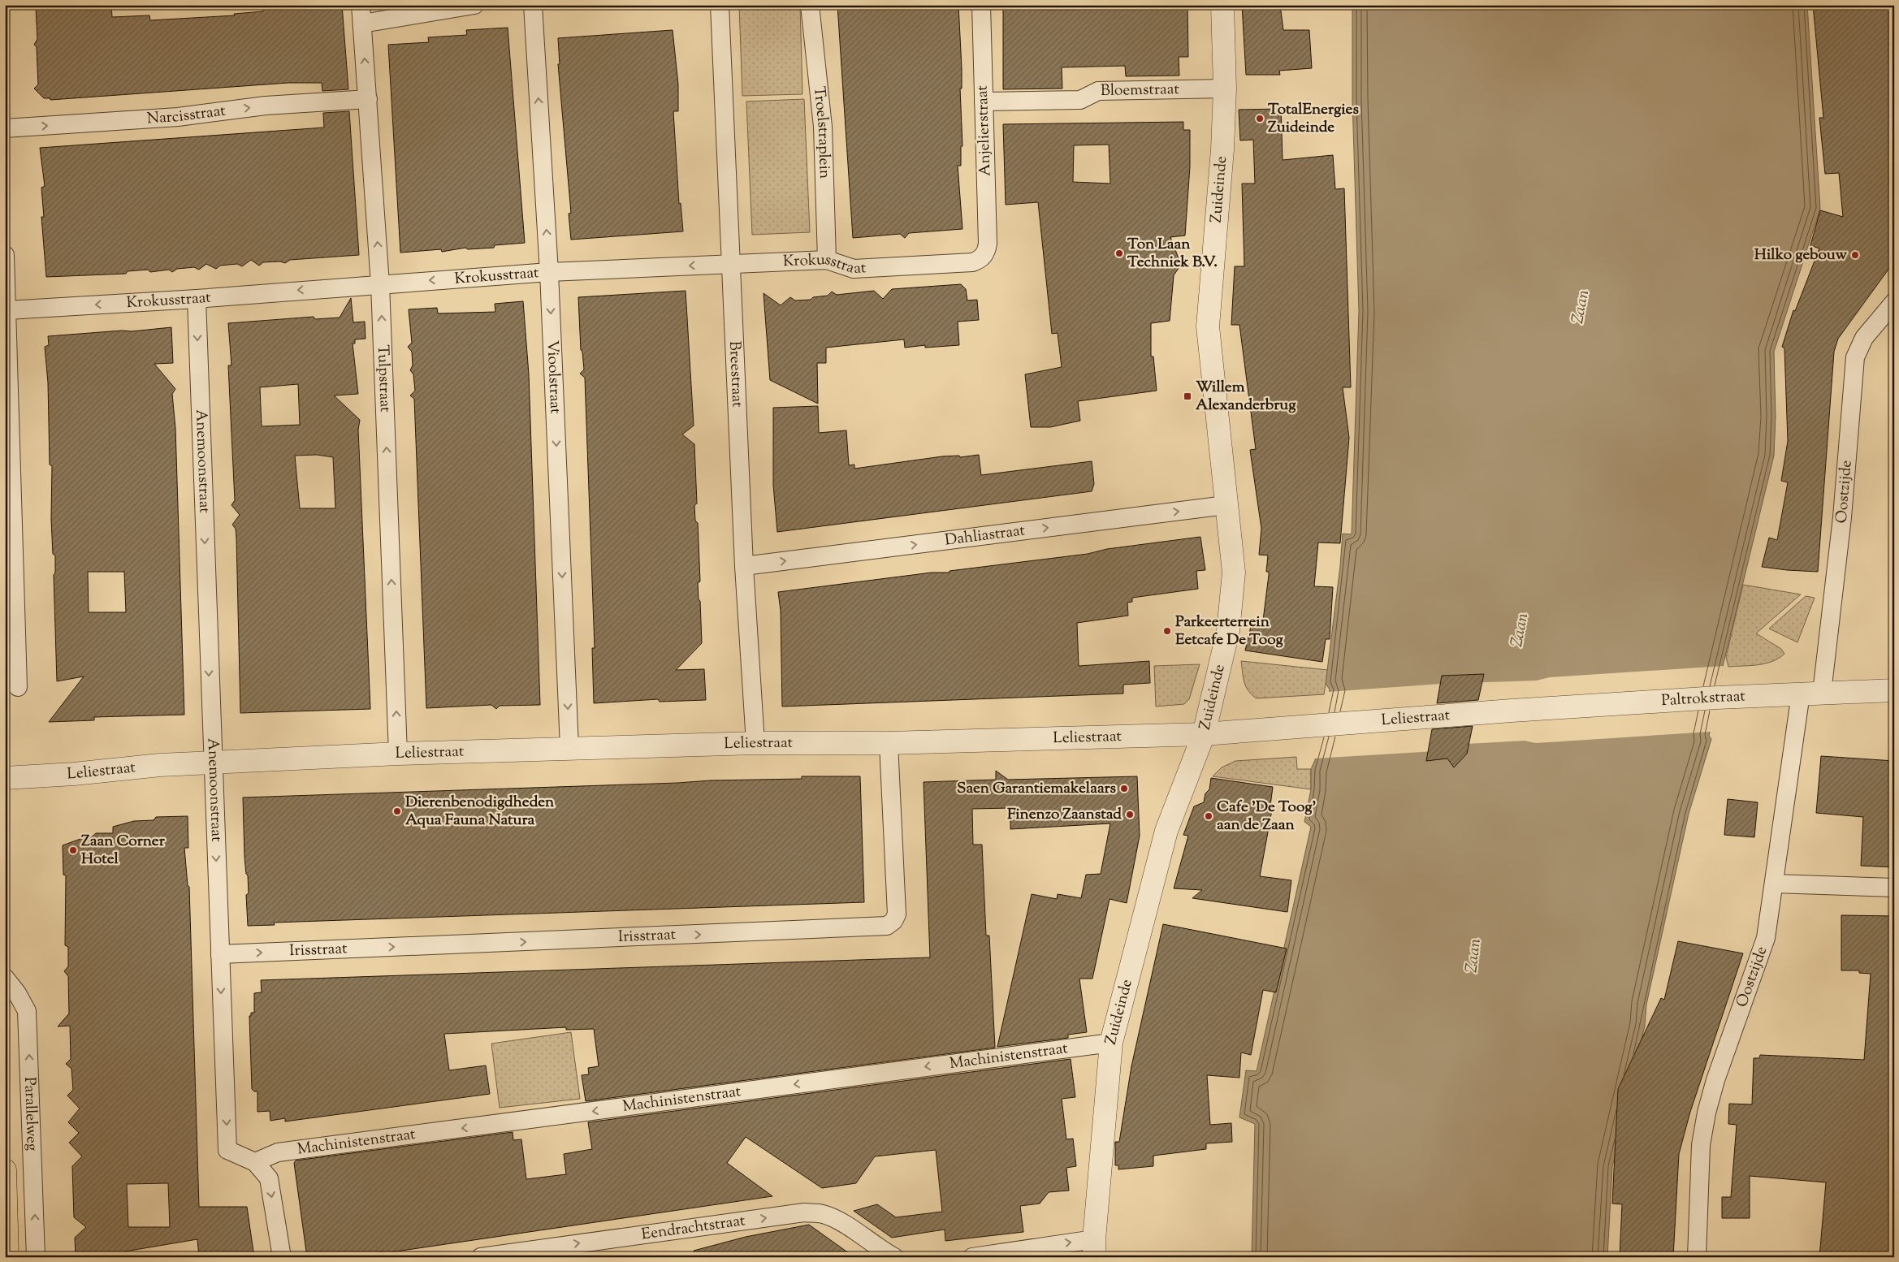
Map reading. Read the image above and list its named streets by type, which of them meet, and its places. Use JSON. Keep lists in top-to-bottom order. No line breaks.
{"streets":{"street":["Bloemstraat","Narcisstraat","Anjelierstraat","Troelstraplein","Zuideinde","Krokusstraat","Breestraat","Vioolstraat","Tulpstraat","Anemoonstraat","Oostzijde","Dahliastraat","Paltrokstraat","Leliestraat","Irisstraat","Machinistenstraat","Parallelweg","Eendrachtstraat"]},"crossings":[["Bloemstraat","Anjelierstraat"],["Bloemstraat","Zuideinde"],["Narcisstraat","Tulpstraat"],["Anjelierstraat","Krokusstraat"],["Troelstraplein","Krokusstraat"],["Zuideinde","Dahliastraat"],["Zuideinde","Leliestraat"],["Zuideinde","Machinistenstraat"],["Krokusstraat","Breestraat"],["Krokusstraat","Vioolstraat"],["Krokusstraat","Tulpstraat"],["Krokusstraat","Anemoonstraat"],["Breestraat","Dahliastraat"],["Breestraat","Leliestraat"],["Vioolstraat","Leliestraat"],["Tulpstraat","Leliestraat"],["Anemoonstraat","Leliestraat"],["Anemoonstraat","Irisstraat"],["Anemoonstraat","Machinistenstraat"],["Oostzijde","Paltrokstraat"],["Paltrokstraat","Leliestraat"],["Leliestraat","Irisstraat"]],"one_way":["Narcisstraat","Krokusstraat","Tulpstraat","Anemoonstraat","Dahliastraat","Irisstraat","Machinistenstraat","Parallelweg","Eendrachtstraat"],"water":["Zaan"],"places":{"other":["TotalEnergies Zuideinde","Ton Laan Techniek B.V.","Hilko gebouw","Parkeerterrein Eetcafe De Toog","Saen Garantiemakelaars","Dierenbenodigdheden Aqua Fauna Natura","Finenzo Zaanstad","Cafe 'De Toog' aan de Zaan","Zaan Corner Hotel"],"transit":["Willem Alexanderbrug"]}}
